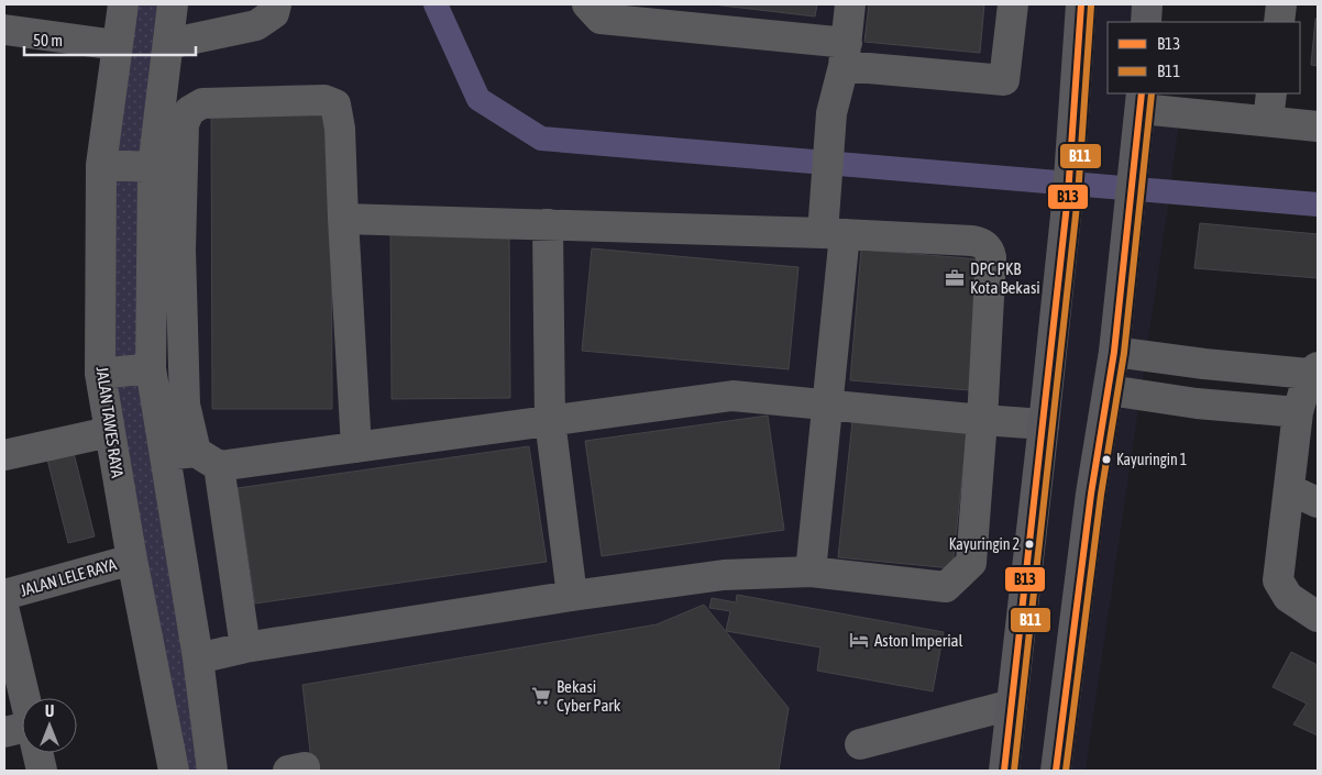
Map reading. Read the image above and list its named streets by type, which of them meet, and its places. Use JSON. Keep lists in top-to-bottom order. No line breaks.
{"streets":{"street":["JALAN TAWES RAYA","JALAN LELE RAYA"]},"crossings":[["JALAN TAWES RAYA","JALAN LELE RAYA"]],"places":{"office":["DPC PKB Kota Bekasi"],"other":["Kayuringin 1","Kayuringin 2"],"hotel":["Aston Imperial"],"supermarket":["Bekasi Cyber Park"]},"lines":["transit line B13","transit line B11"],"legend":["B13","B11"],"scale_bar":"50 m","north":"top"}
